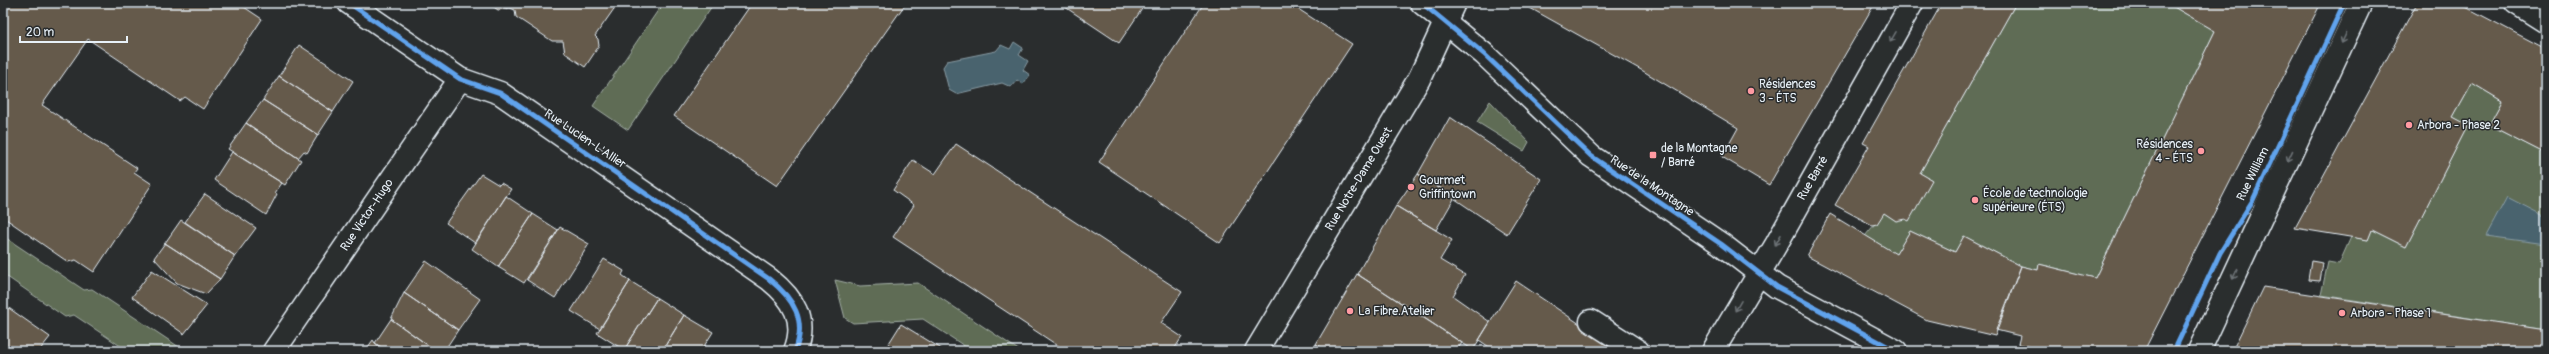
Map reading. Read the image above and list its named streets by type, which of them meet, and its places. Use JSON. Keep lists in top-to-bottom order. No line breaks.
{"streets":{"street":["Rue Lucien-L'Allier","Rue William","Rue Barré","Rue Notre-Dame Ouest","Rue de la Montagne","Rue Victor-Hugo"]},"crossings":[["Rue Lucien-L'Allier","Rue Victor-Hugo"],["Rue Barré","Rue de la Montagne"],["Rue Notre-Dame Ouest","Rue de la Montagne"]],"one_way":["Rue William","Rue Barré"],"places":{"other":["Résidences 3 - ÉTS","Arbora - Phase 2","Résidences 4 - ÉTS","Gourmet Griffintown","École de technologie supérieure (ÉTS)","La Fibre.Atelier","Arbora - Phase 1"],"transit":["de la Montagne / Barré"]},"scale_bar":"20 m"}
